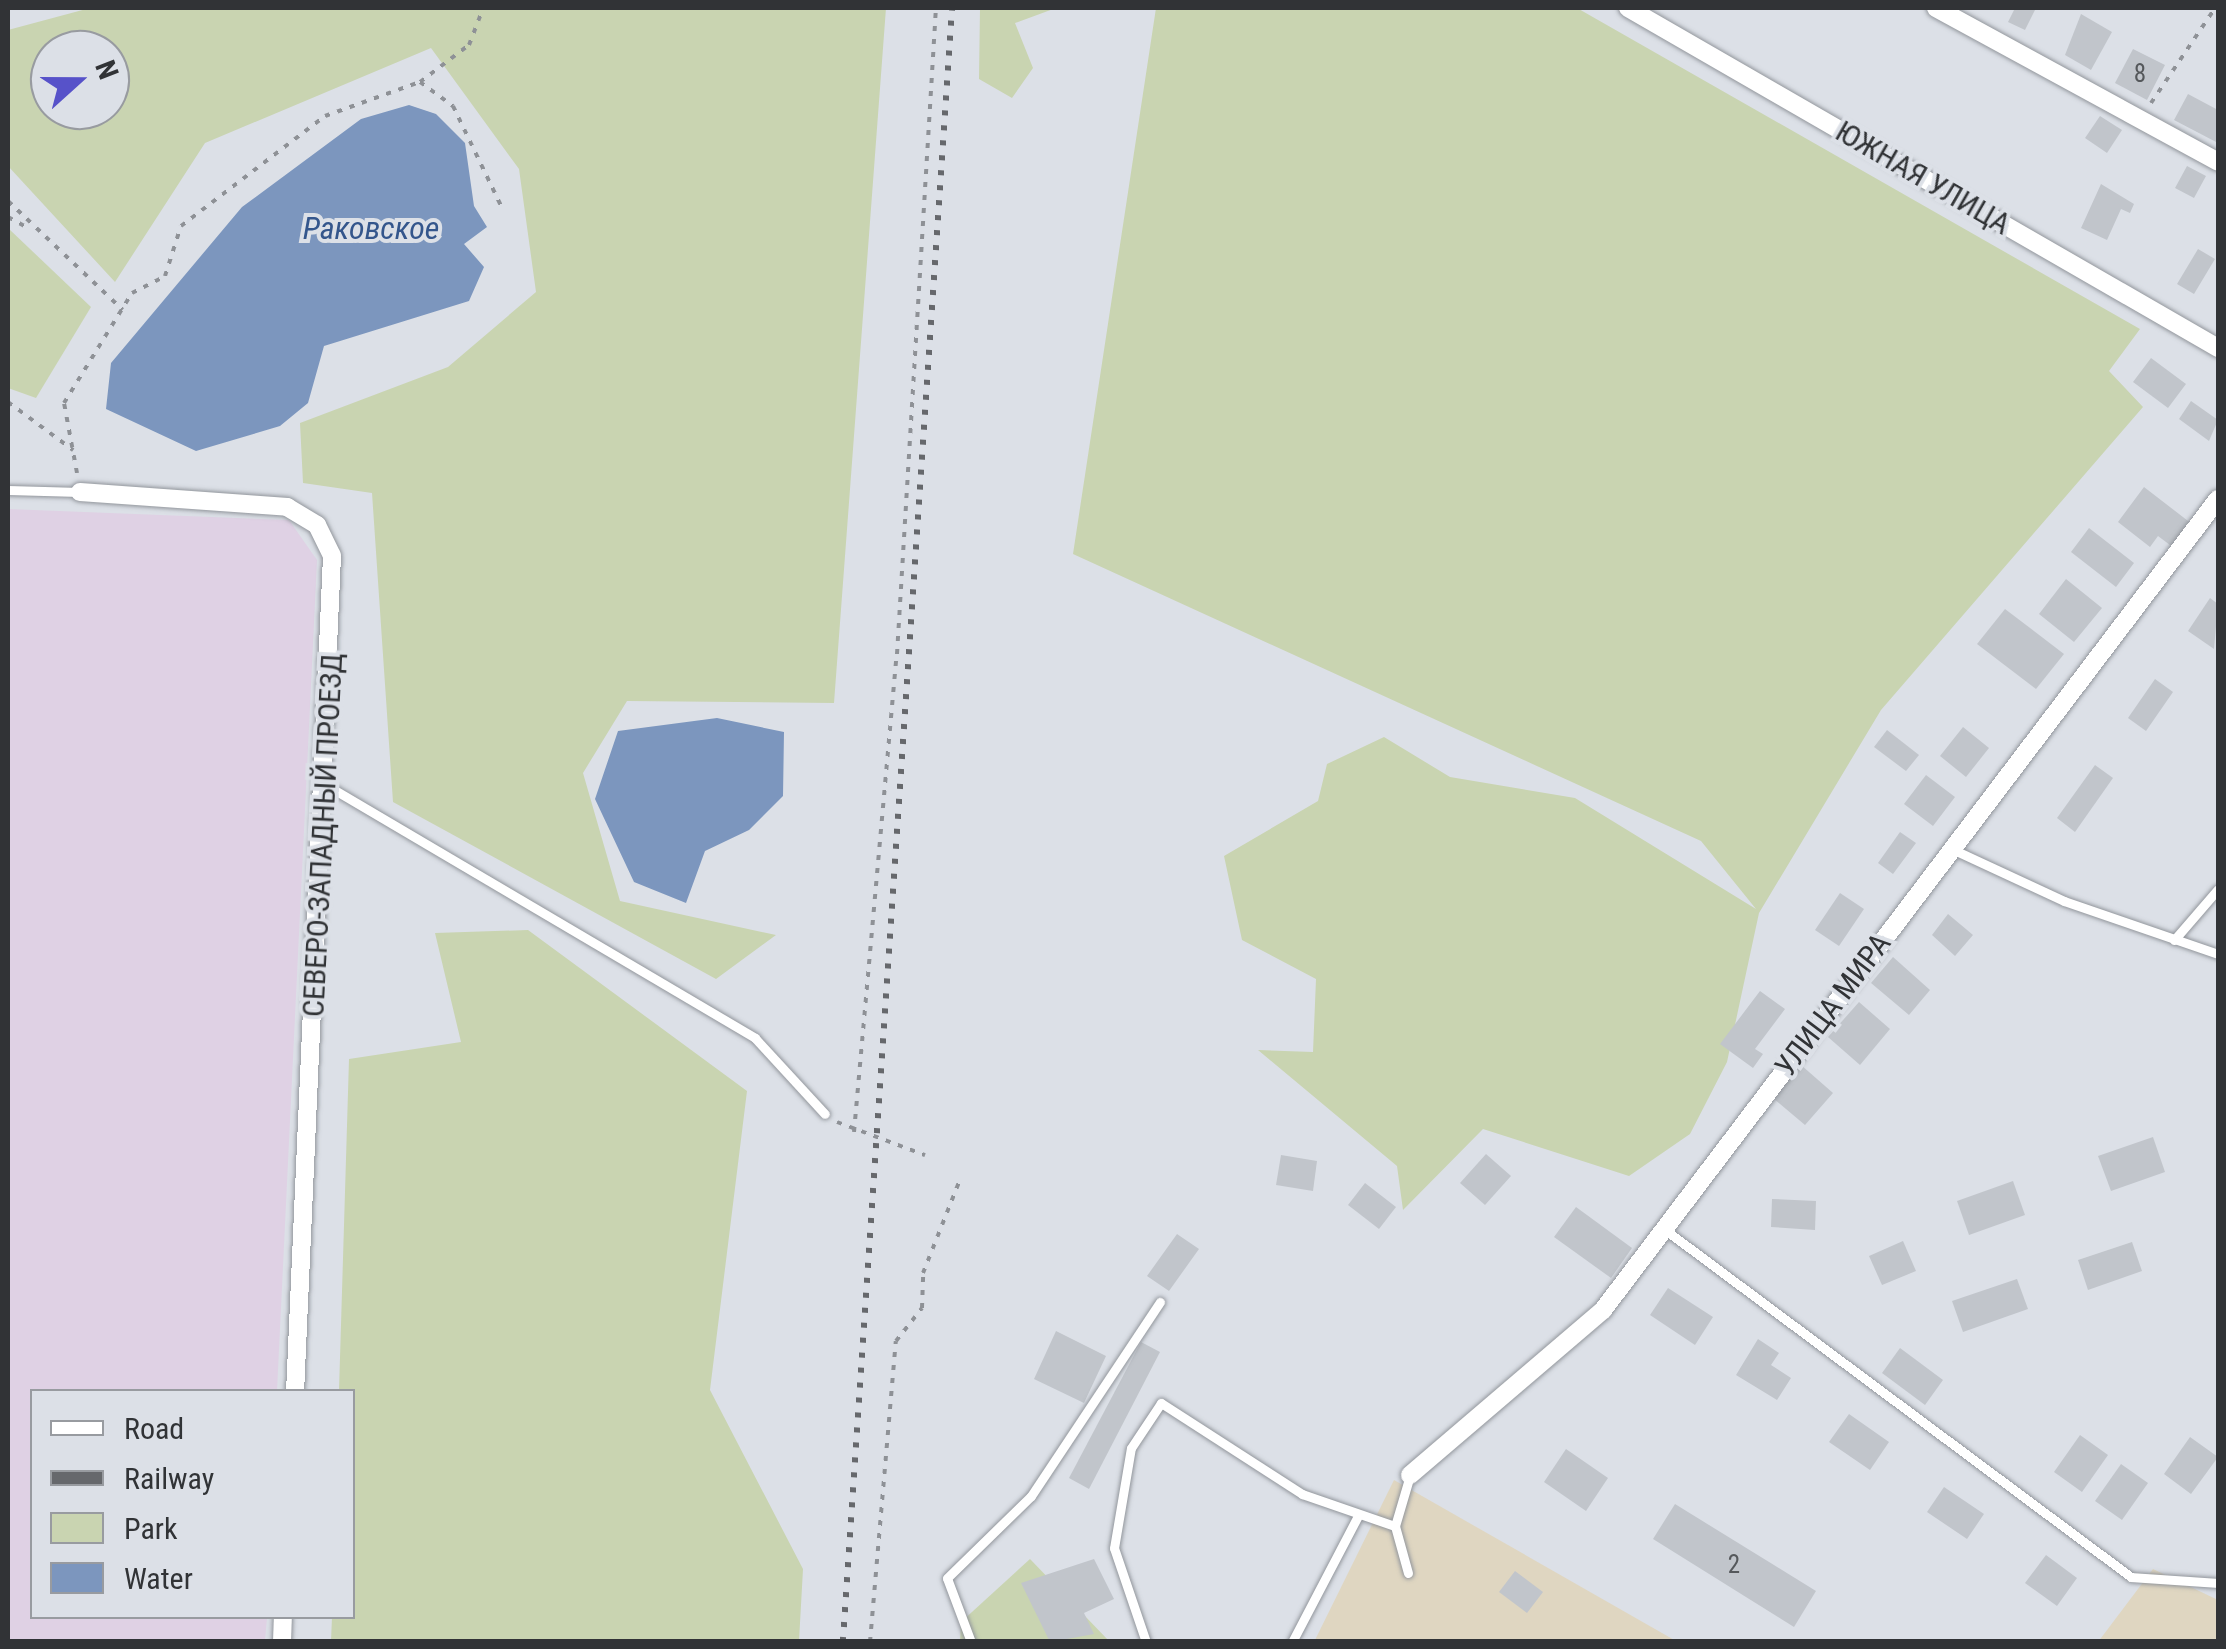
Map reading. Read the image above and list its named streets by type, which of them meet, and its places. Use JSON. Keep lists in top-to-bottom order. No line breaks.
{"streets":{"street":["ЮЖНАЯ УЛИЦА","СЕВЕРО-ЗАПАДНЫЙ ПРОЕЗД","УЛИЦА МИРА"]},"water":["Раковское"],"house_numbers":["8","2"],"legend":["Road","Railway","Park","Water"],"north":"right"}
